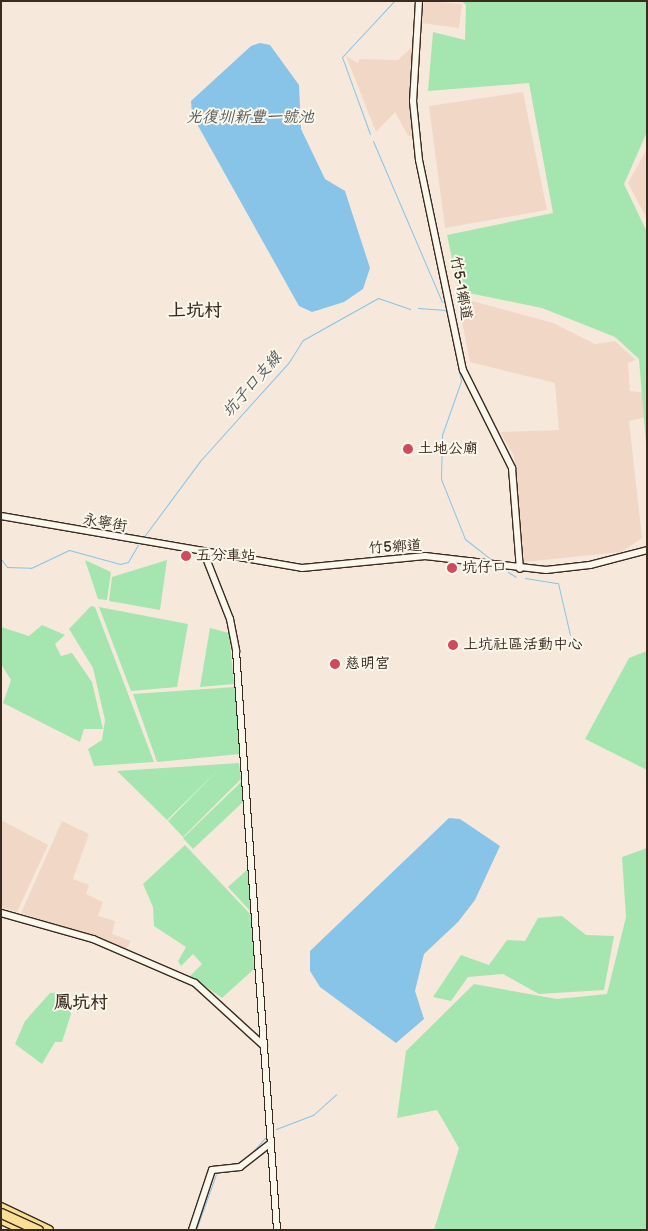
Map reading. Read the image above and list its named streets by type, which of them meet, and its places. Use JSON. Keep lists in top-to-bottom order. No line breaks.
{"streets":{"street":["竹5-1鄉道","永寧街","竹5鄉道"]},"crossings":[["竹5-1鄉道","竹5鄉道"],["永寧街","竹5鄉道"]],"districts":["上坑村","鳳坑村"],"water":["光復圳新豐一號池","坑子口支線"],"places":["土地公廟","五分車站","坑仔口","上坑社區活動中心","慈明宮"]}
